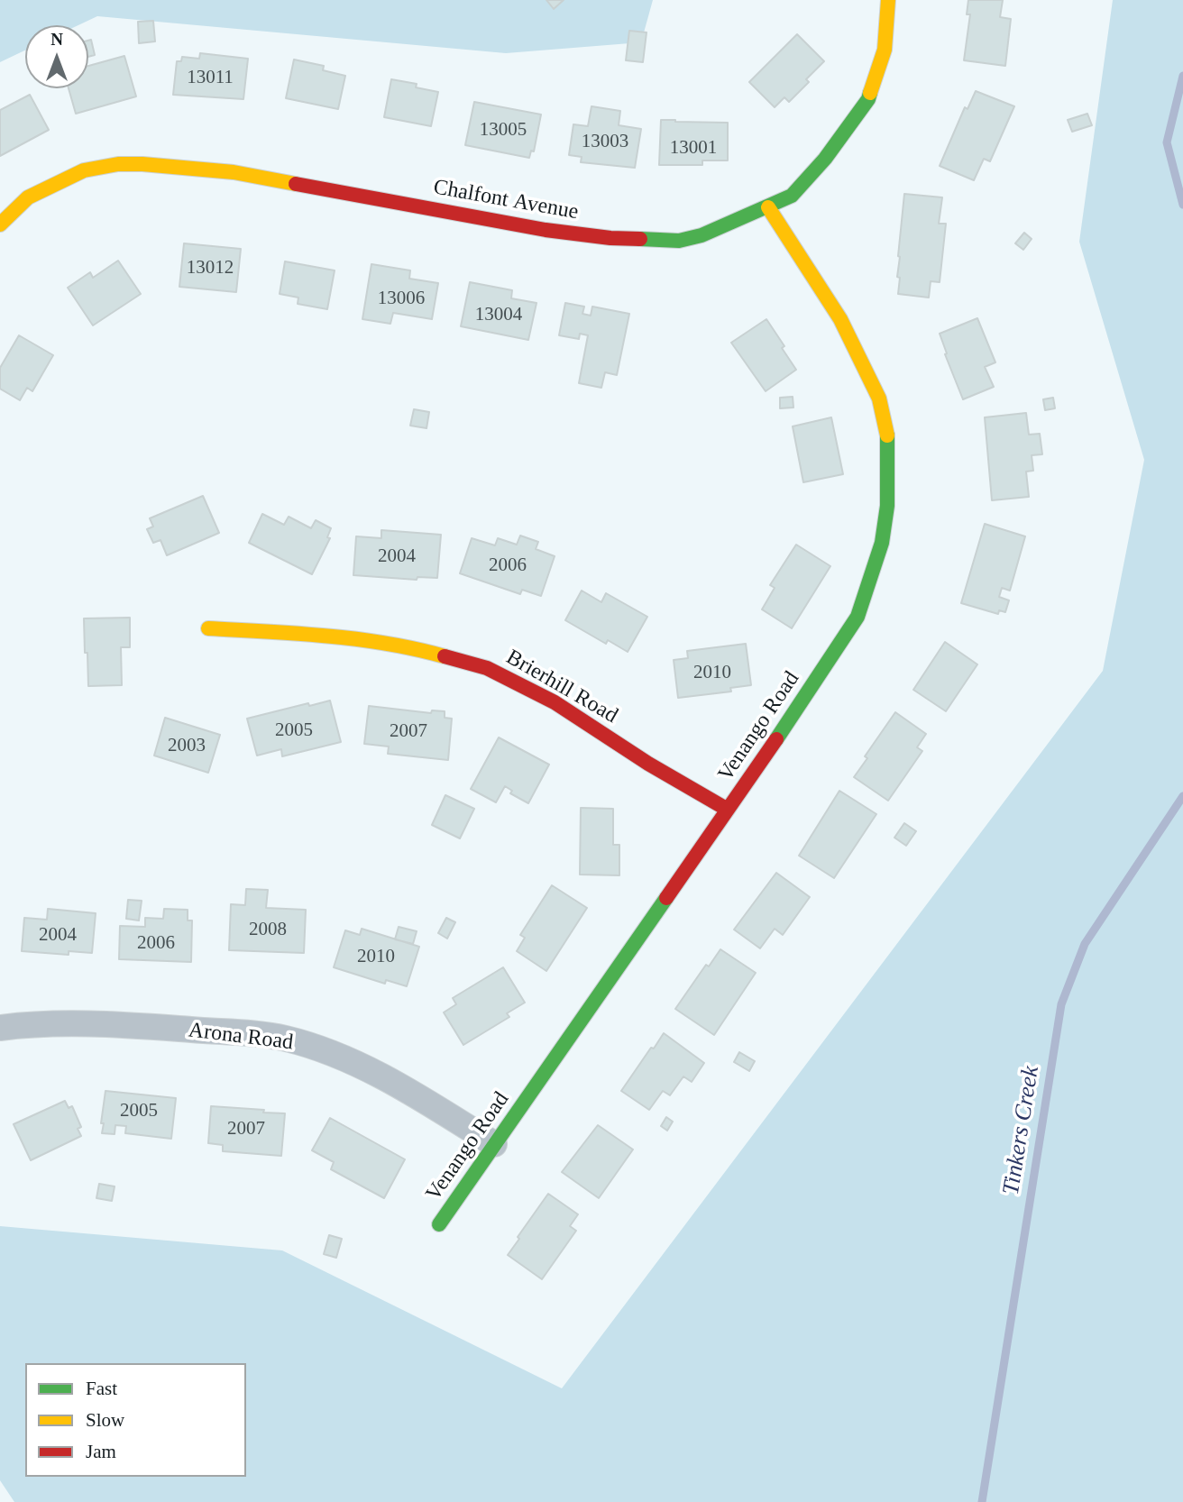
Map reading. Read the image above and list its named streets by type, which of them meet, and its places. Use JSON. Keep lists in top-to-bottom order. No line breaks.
{"streets":{"street":["Chalfont Avenue","Brierhill Road","Venango Road","Arona Road"]},"crossings":[["Chalfont Avenue","Venango Road"],["Brierhill Road","Venango Road"],["Venango Road","Arona Road"]],"water":["Tinkers Creek"],"house_numbers":["13011","13005","13003","13001","13012","13006","13004","2004","2006","2010","2005","2007","2003","2008","2004","2006","2010","2005","2007"],"legend":["Fast","Slow","Jam"],"north":"top"}
